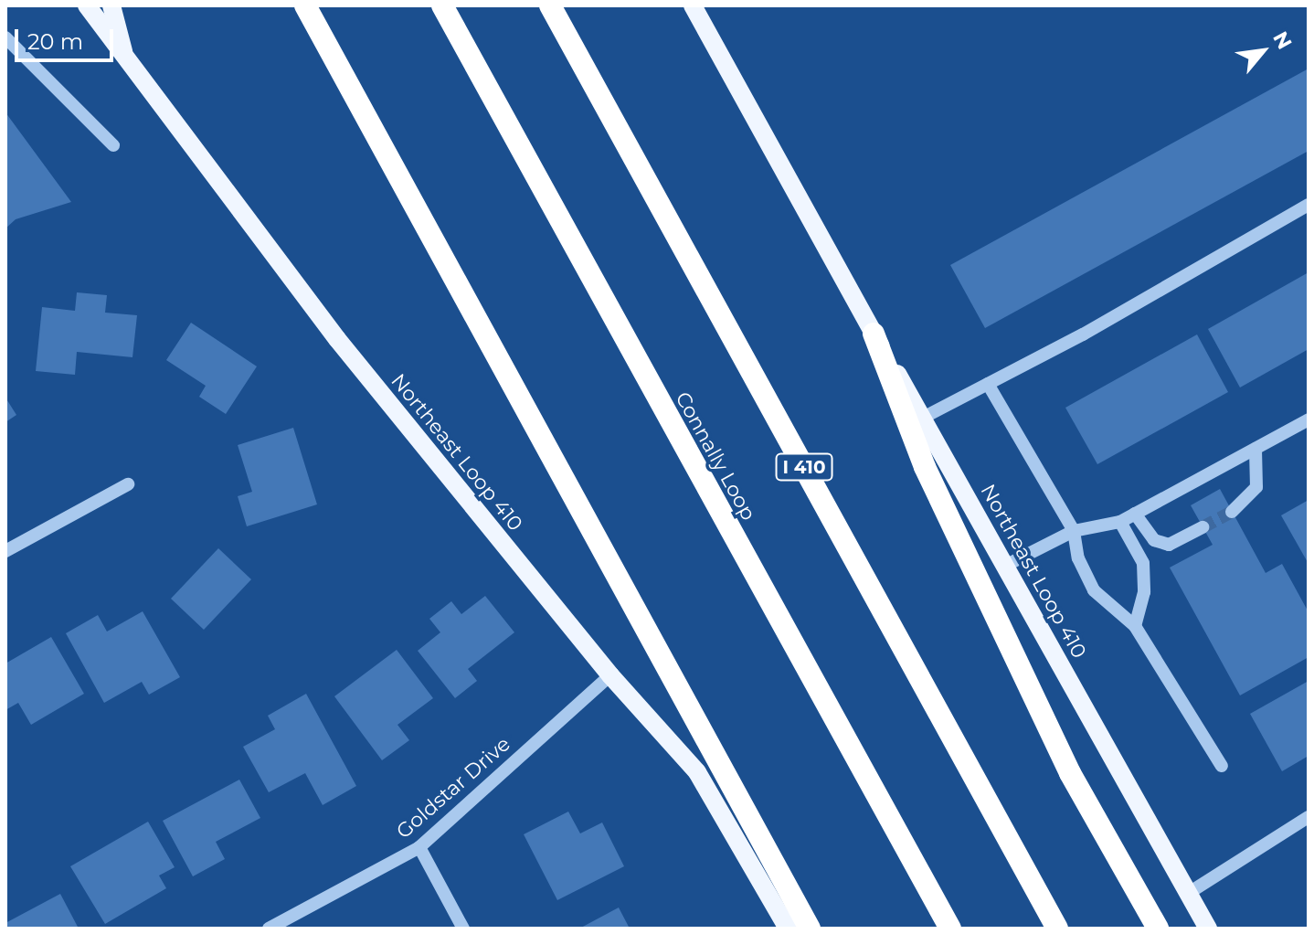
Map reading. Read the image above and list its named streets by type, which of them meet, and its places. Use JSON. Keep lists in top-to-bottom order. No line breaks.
{"streets":{"highway":["Connally Loop","I 410"],"main road":["Northeast Loop 410"],"street":["Goldstar Drive"]},"crossings":[["Northeast Loop 410","Goldstar Drive"]],"scale_bar":"20 m","north":"top right"}
